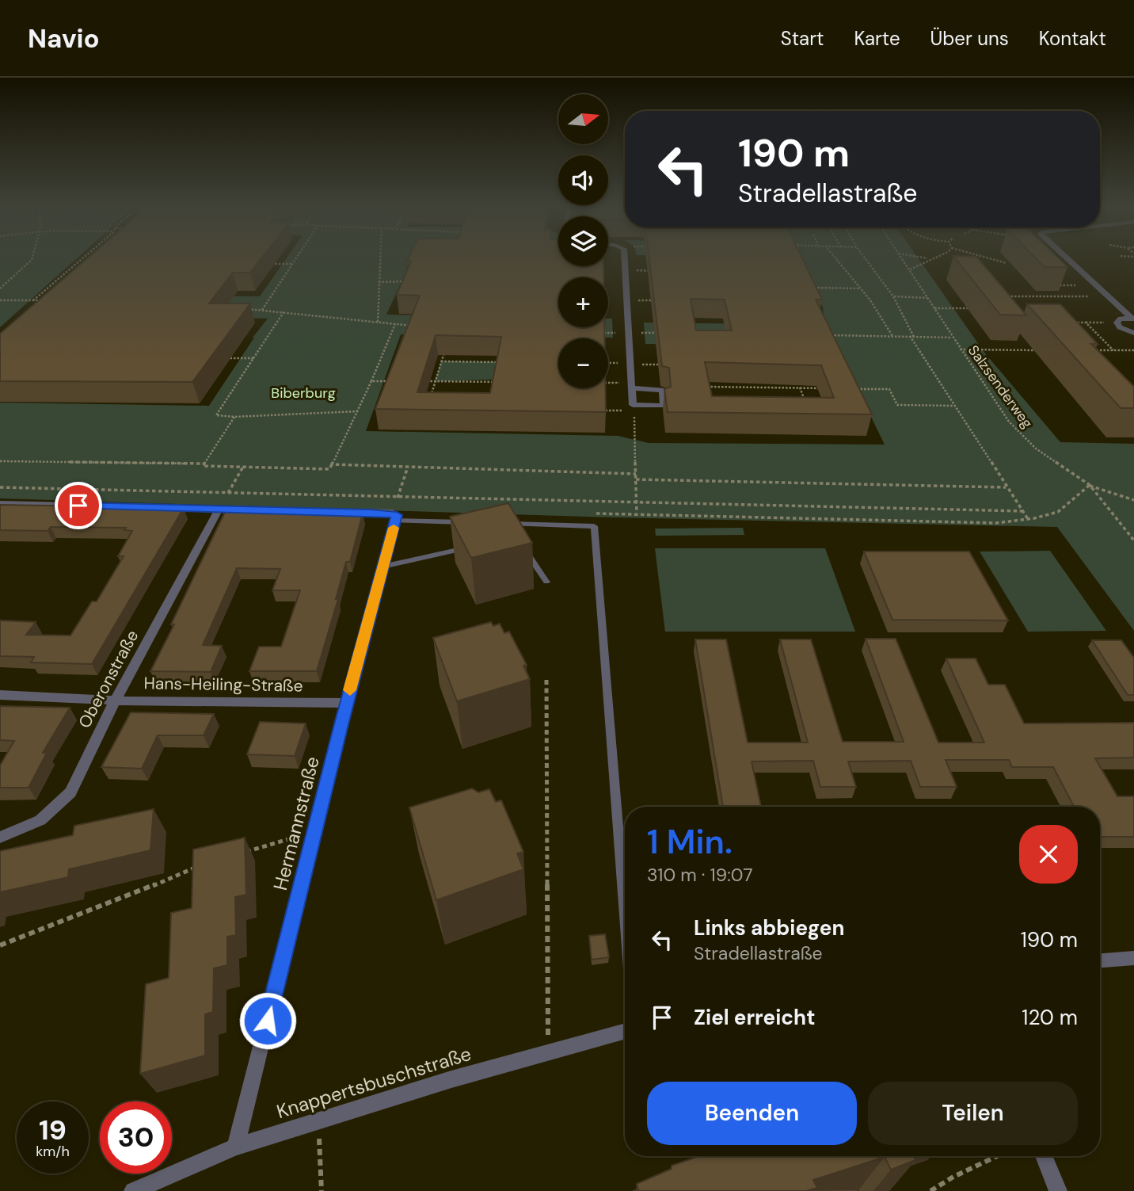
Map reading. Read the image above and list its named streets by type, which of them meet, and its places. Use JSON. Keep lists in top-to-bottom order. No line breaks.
{"streets":{"street":["Oberonstraße","Hans-Heiling-Straße","Hermannstraße","Knappertsbuschstraße"],"path":["Salzsenderweg"]},"crossings":[["Oberonstraße","Hans-Heiling-Straße"],["Hans-Heiling-Straße","Hermannstraße"],["Hermannstraße","Knappertsbuschstraße"]],"parks":["Biberburg"],"north":"right","page":{"header":"Navio","nav":["Start","Karte","Über uns","Kontakt"],"map_buttons":["+","−"],"turn":["190 m","Stradellastraße"],"heading":["1 Min.","310 m · 19:07"],"list":[{"name":"Links abbiegen","note":"Stradellastraße","value":"190 m"},{"name":"Ziel erreicht","value":"120 m"}],"buttons":["Beenden","Teilen"],"speed":"19 km/h","limit":"30"}}
